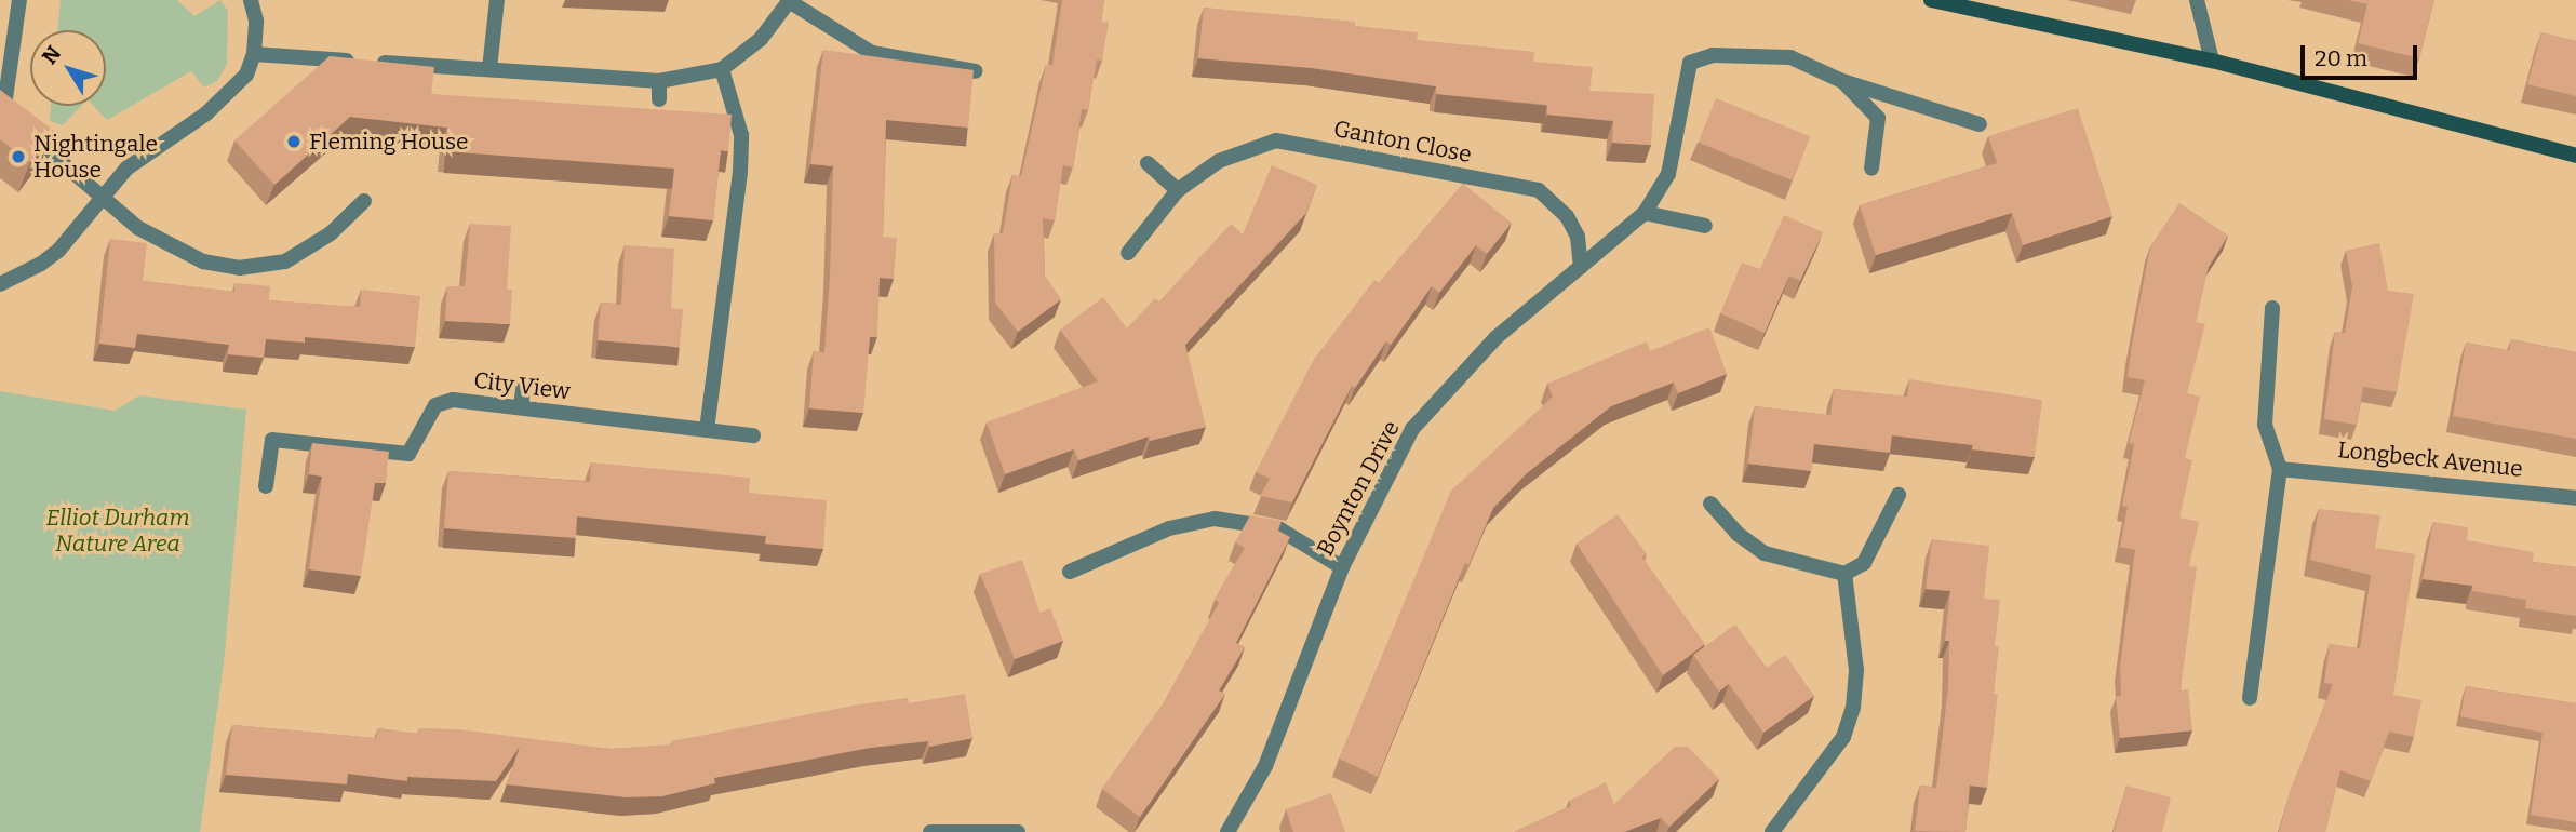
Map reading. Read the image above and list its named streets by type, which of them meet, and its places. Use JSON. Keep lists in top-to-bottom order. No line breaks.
{"streets":{"street":["Ganton Close","City View","Longbeck Avenue","Boynton Drive"]},"crossings":[["Ganton Close","Boynton Drive"]],"parks":["Elliot Durham Nature Area"],"places":["Fleming House","Nightingale House"],"scale_bar":"20 m","north":"top left"}
